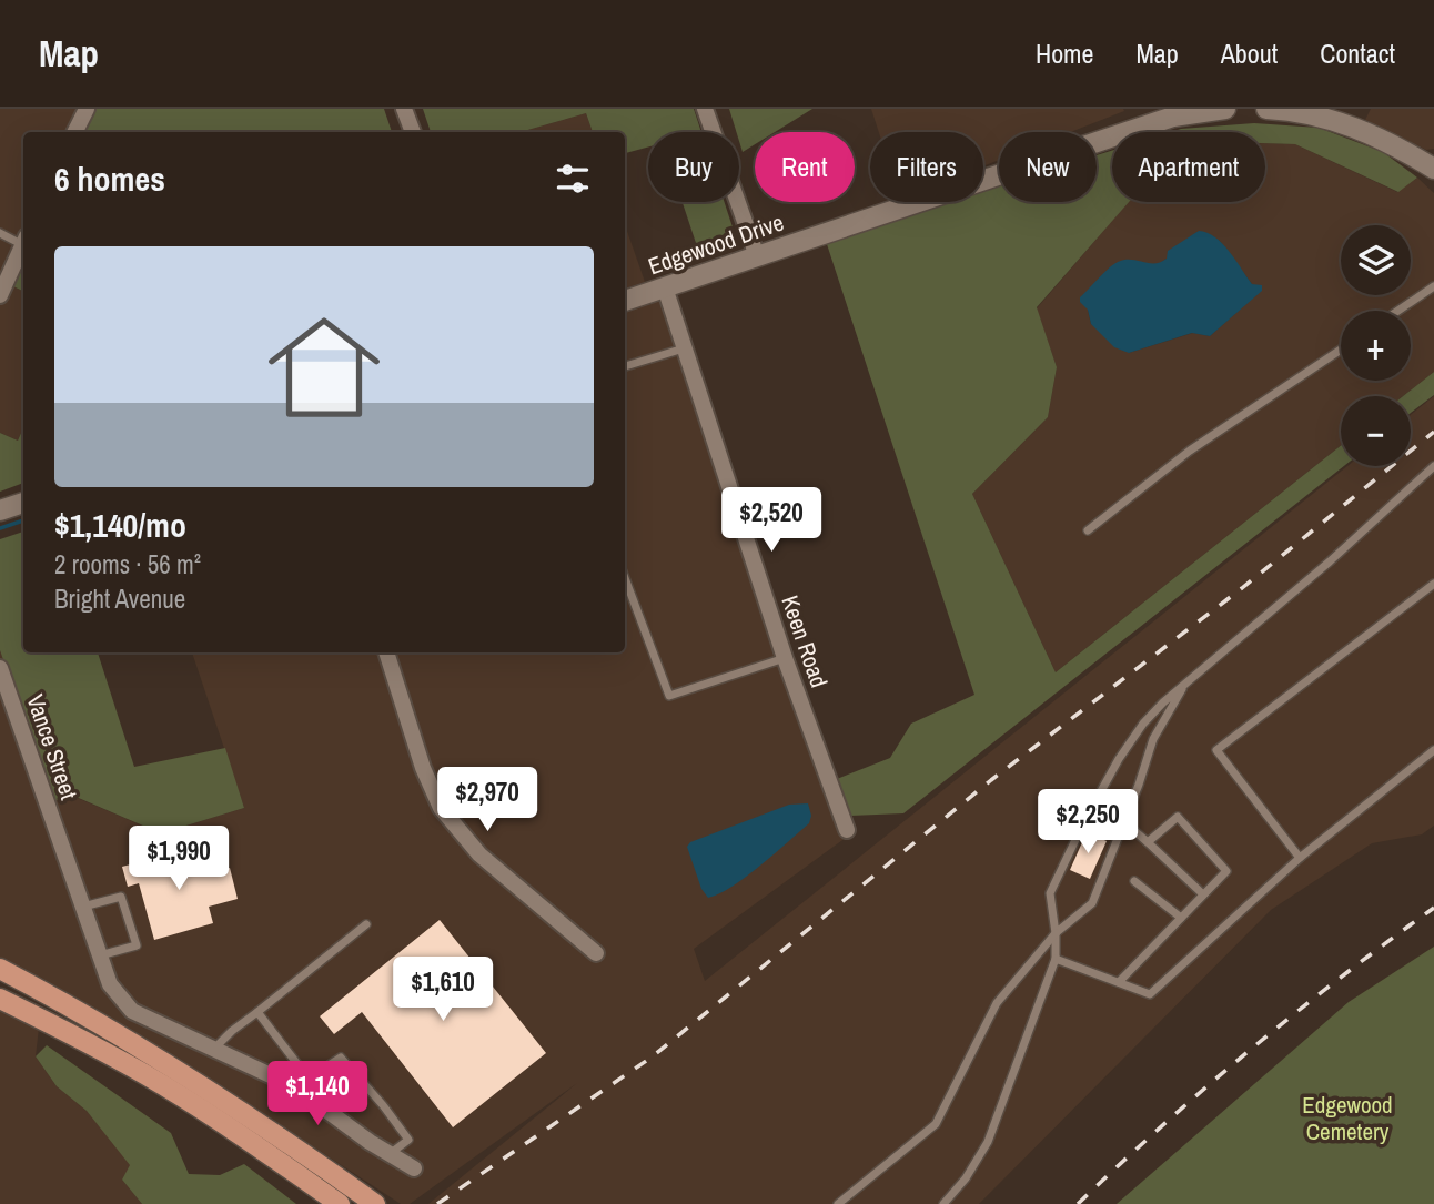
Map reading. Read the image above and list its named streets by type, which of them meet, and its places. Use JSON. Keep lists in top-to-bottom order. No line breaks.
{"streets":{"street":["Edgewood Drive","Keen Road","Vance Street"]},"crossings":[["Edgewood Drive","Keen Road"]],"parks":["Edgewood Cemetery"],"page":{"header":"Map","nav":["Home","Map","About","Contact"],"chip":["Buy","Rent","Filters","New","Apartment"],"heading":"6 homes","map_buttons":["+","−"],"list":[{"name":"$1,140/mo","note":"2 rooms · 56 m² · Bright Avenue"}],"price":["$2,520","$2,970","$2,250","$1,990","$1,610","$1,140"]}}
